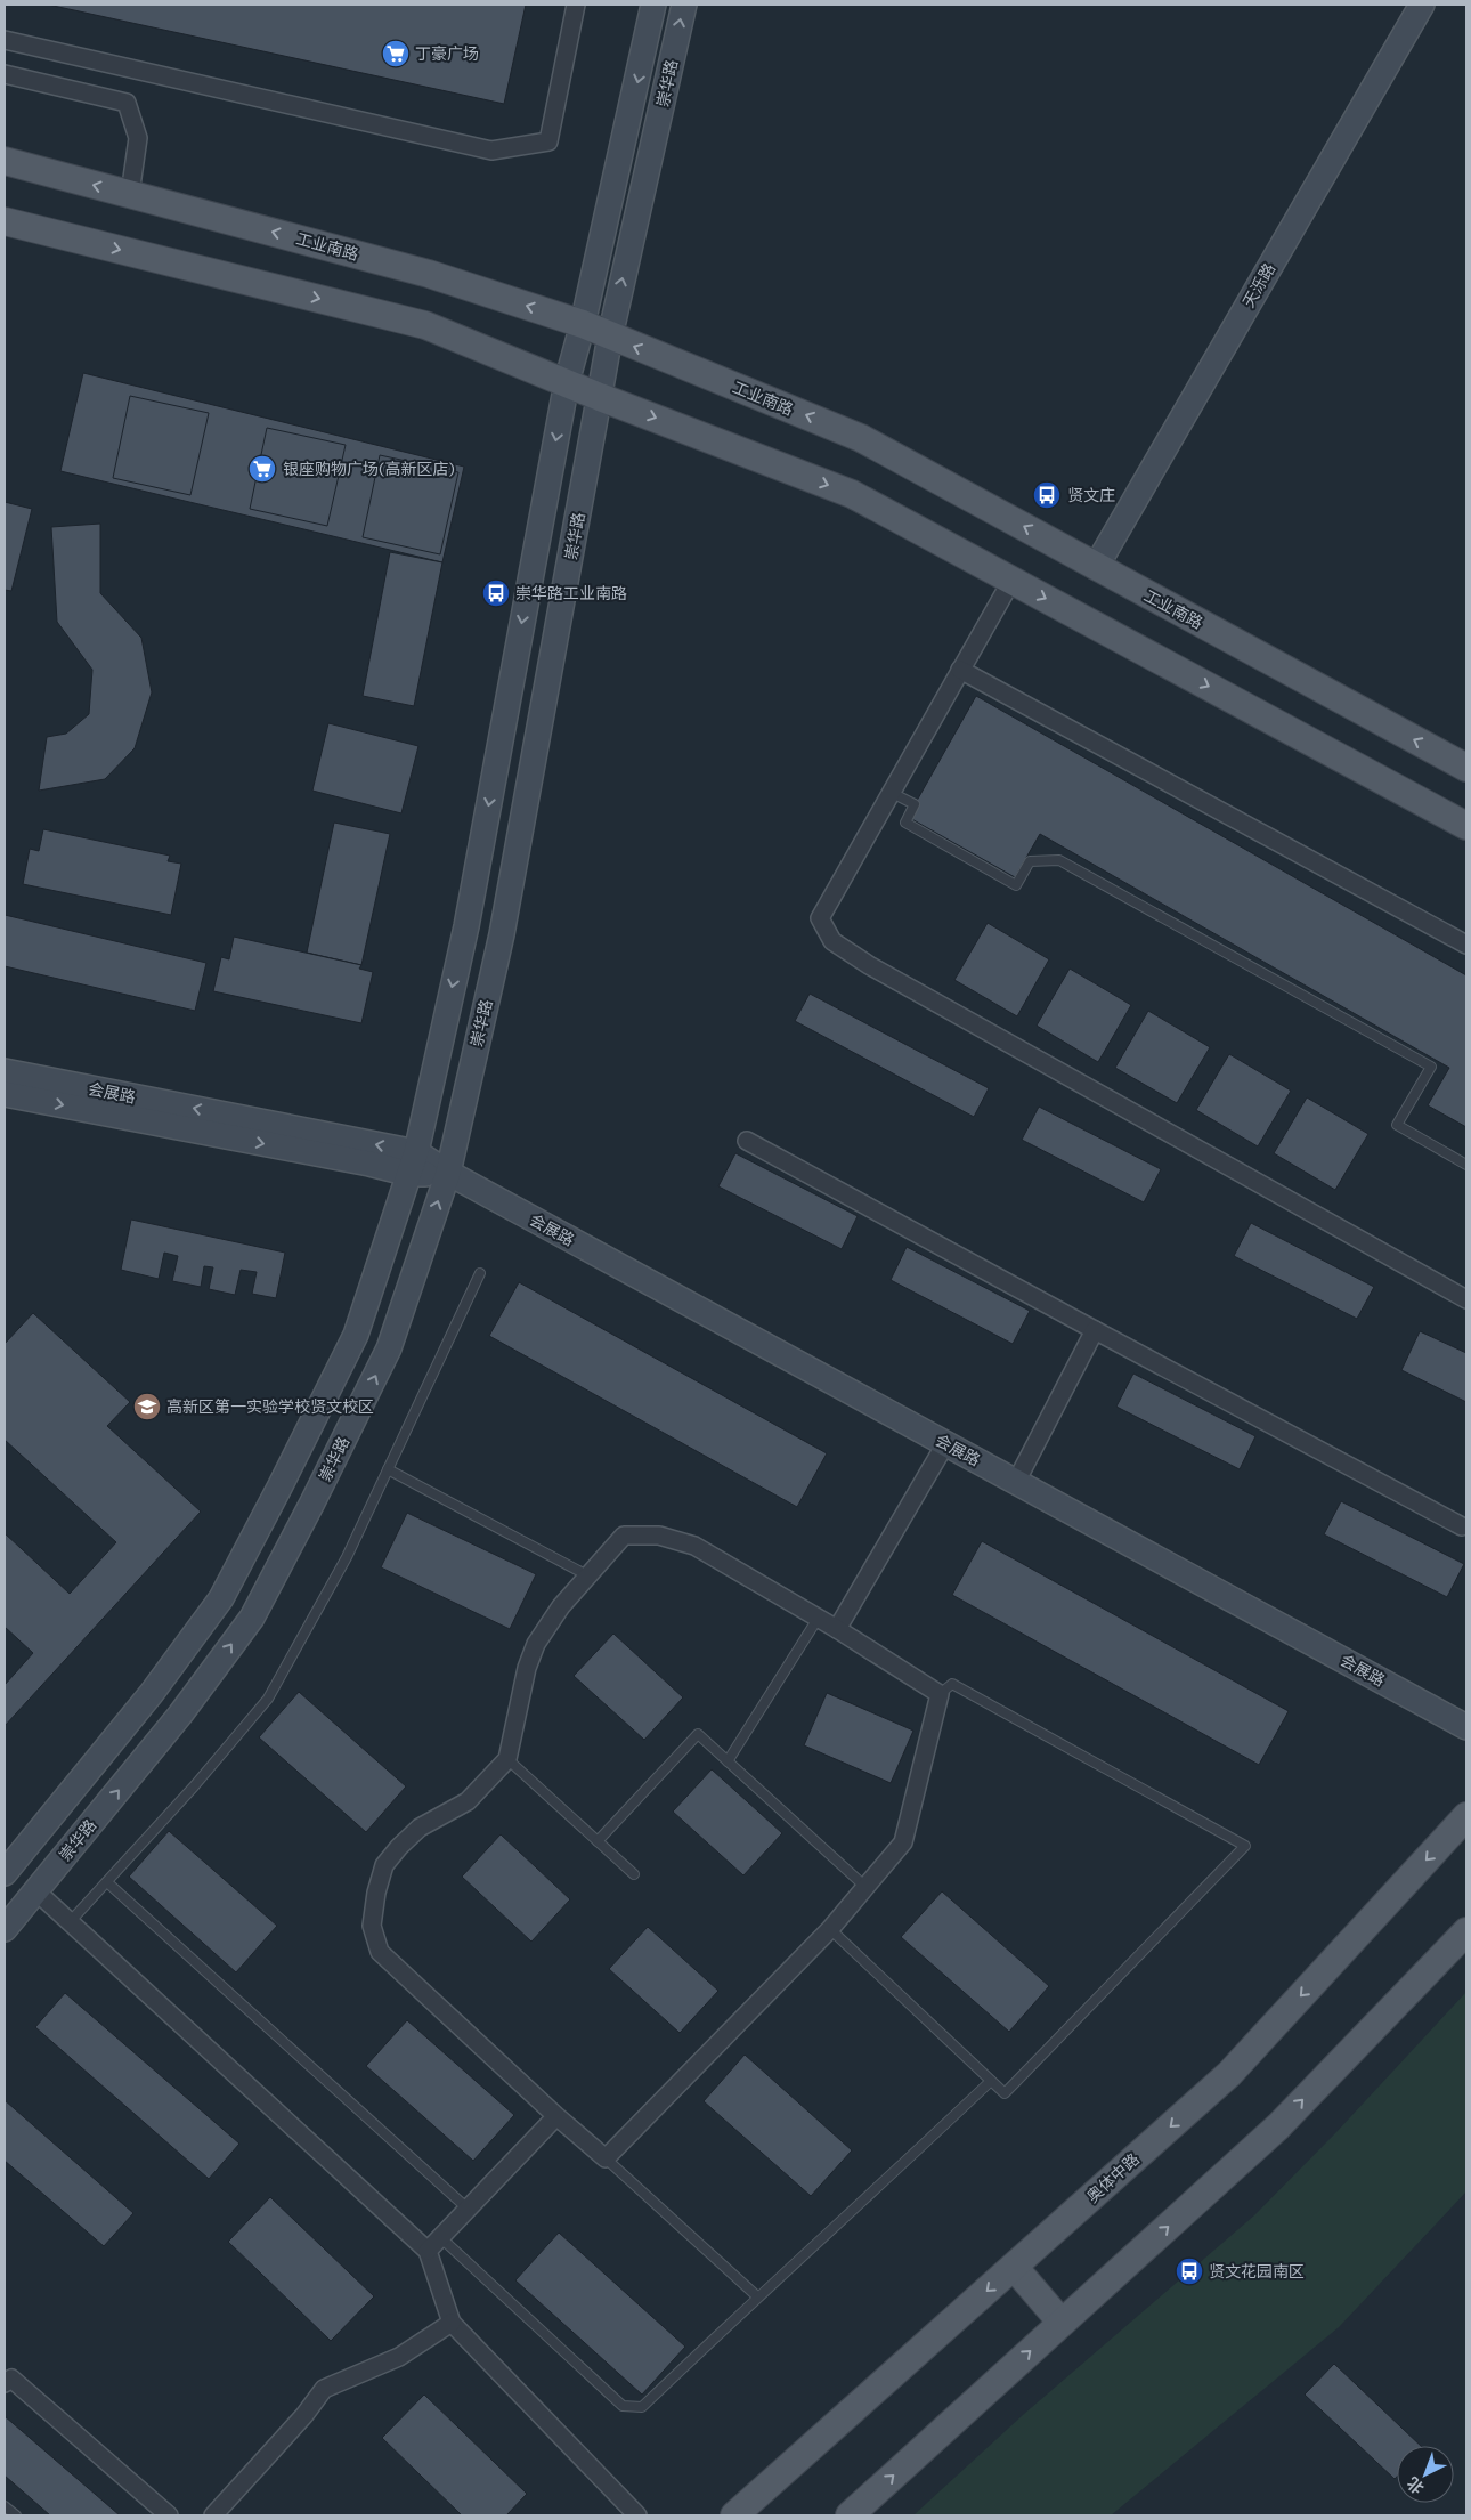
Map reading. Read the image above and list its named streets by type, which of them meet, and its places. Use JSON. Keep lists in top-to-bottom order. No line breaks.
{"streets":{"main road":["崇华路","工业南路","天泺路","会展路","奥体中路"]},"crossings":[["崇华路","工业南路"],["崇华路","会展路"],["工业南路","天泺路"]],"places":{"supermarket":["丁豪广场","银座购物广场(高新区店)"],"bus stop":["贤文庄","崇华路工业南路","贤文花园南区"],"school or university":["高新区第一实验学校贤文校区"]},"north":"bottom left"}
